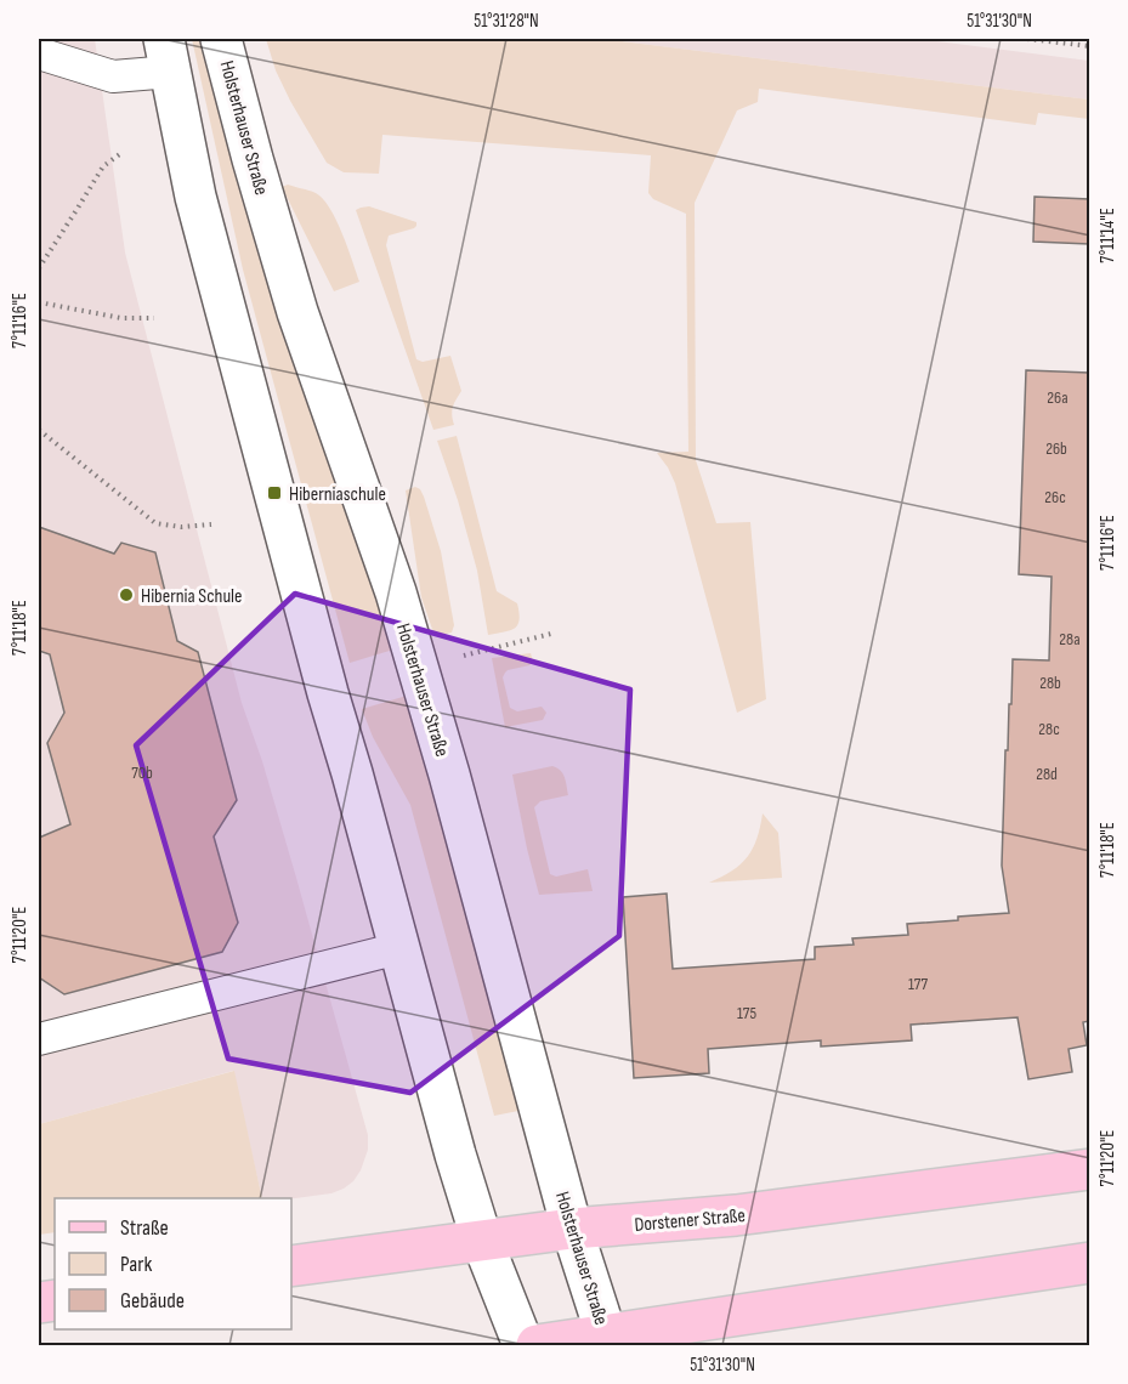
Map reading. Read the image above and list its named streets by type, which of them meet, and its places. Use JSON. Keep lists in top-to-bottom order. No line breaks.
{"streets":{"main road":["Dorstener Straße"],"street":["Holsterhauser Straße"]},"crossings":[["Holsterhauser Straße","Dorstener Straße"]],"places":{"transit":["Hiberniaschule"],"other":["Hibernia Schule"]},"house_numbers":["26a","26b","26c","28a","28b","28c","70b","28d","177","175"],"legend":["Straße","Park","Gebäude"],"coordinates":["51°31'28\"N","51°31'30\"N","7°11'14\"E","7°11'16\"E","7°11'18\"E","7°11'20\"E"]}
